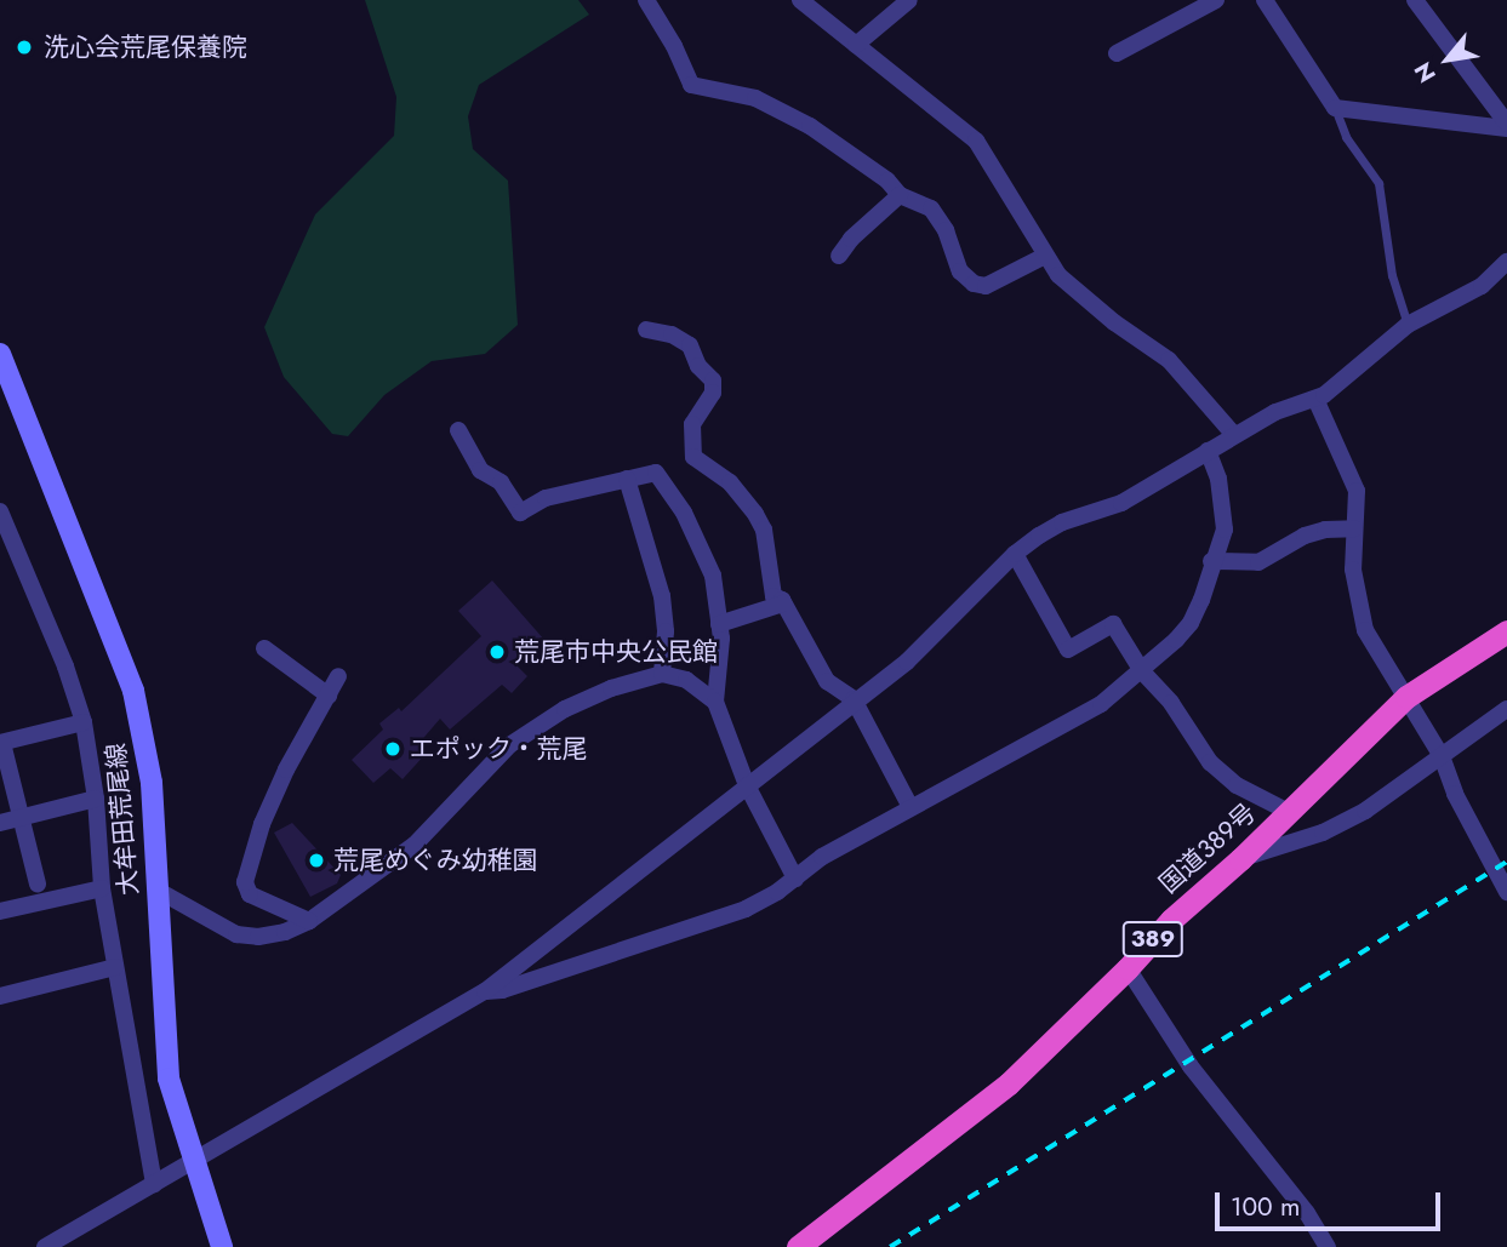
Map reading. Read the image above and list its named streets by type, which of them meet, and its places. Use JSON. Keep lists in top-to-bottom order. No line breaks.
{"streets":{"highway":["国道389号","389"],"main road":["大牟田荒尾線"]},"places":["洗心会荒尾保養院","荒尾市中央公民館","エポック・荒尾","荒尾めぐみ幼稚園"],"scale_bar":"100 m","north":"bottom left"}
